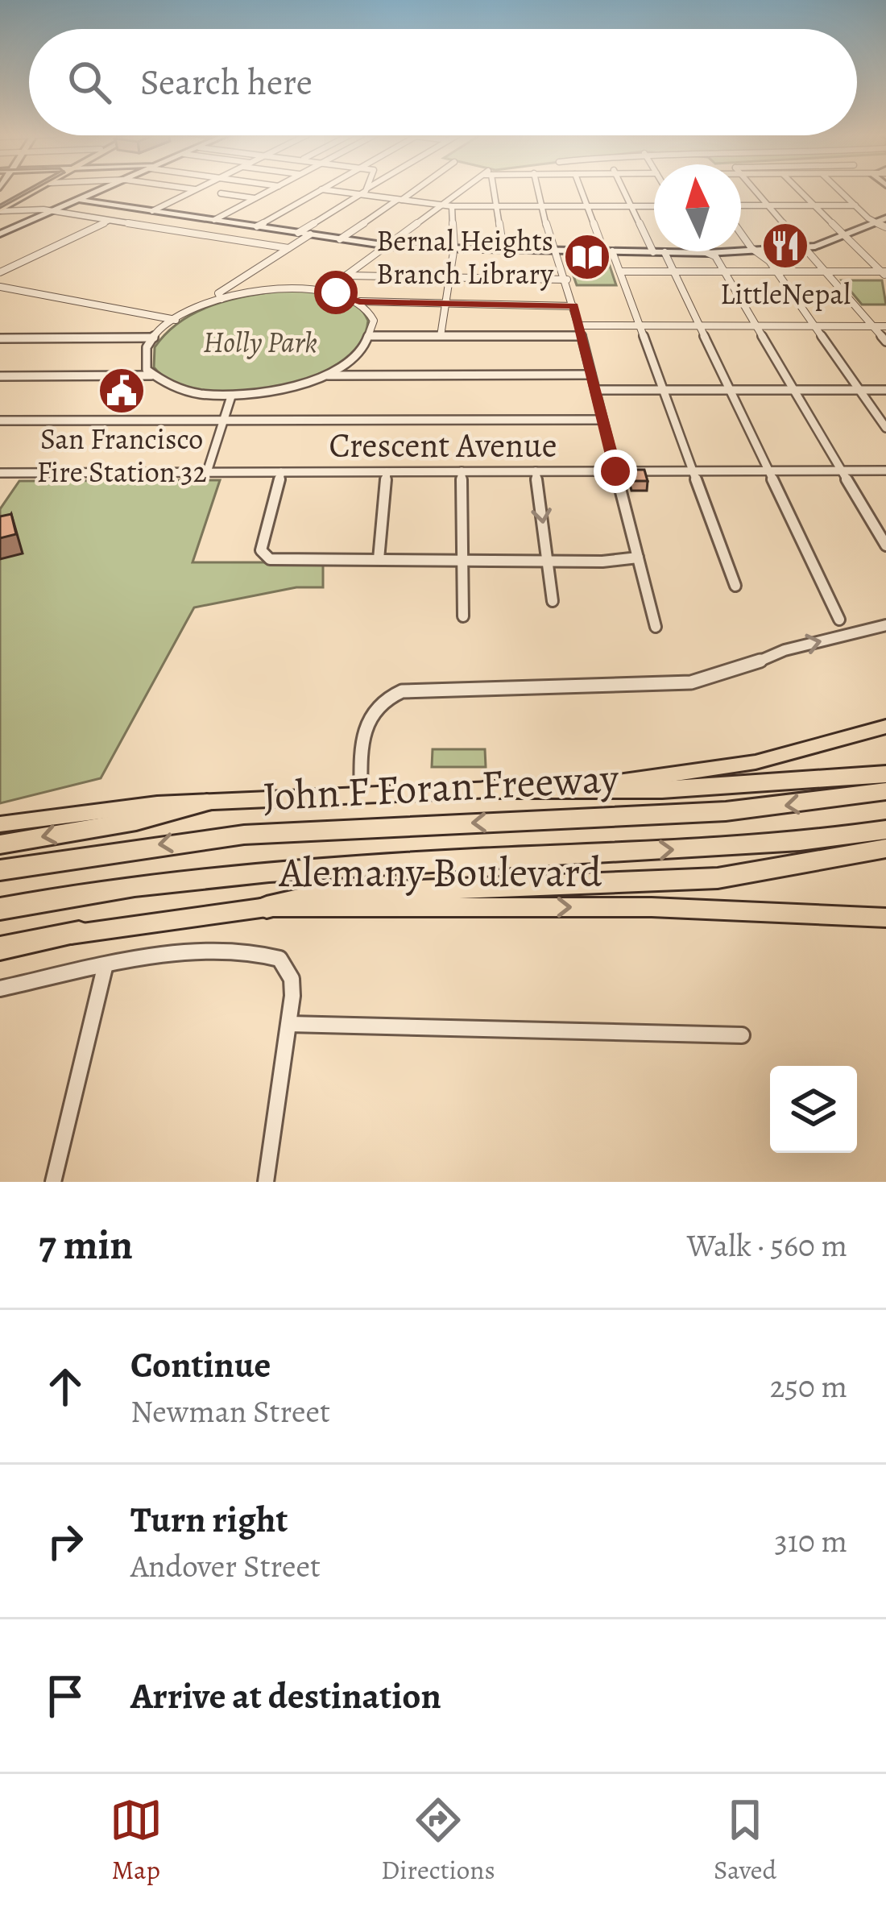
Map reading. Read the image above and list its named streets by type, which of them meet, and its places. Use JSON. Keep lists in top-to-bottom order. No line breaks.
{"streets":{"highway":["John F Foran Freeway"],"main road":["Alemany Boulevard"],"street":["Crescent Avenue"]},"parks":["Holly Park"],"places":{"restaurant":["LittleNepal"],"library":["Bernal Heights Branch Library"],"public building":["San Francisco Fire Station 32"]},"north":"top","page":{"search":"Search here","heading":["7 min","Walk · 560 m"],"list":[["Continue","Newman Street","250 m"],["Turn right","Andover Street","310 m"],"Arrive at destination"],"nav":["Map","Directions","Saved"]}}
